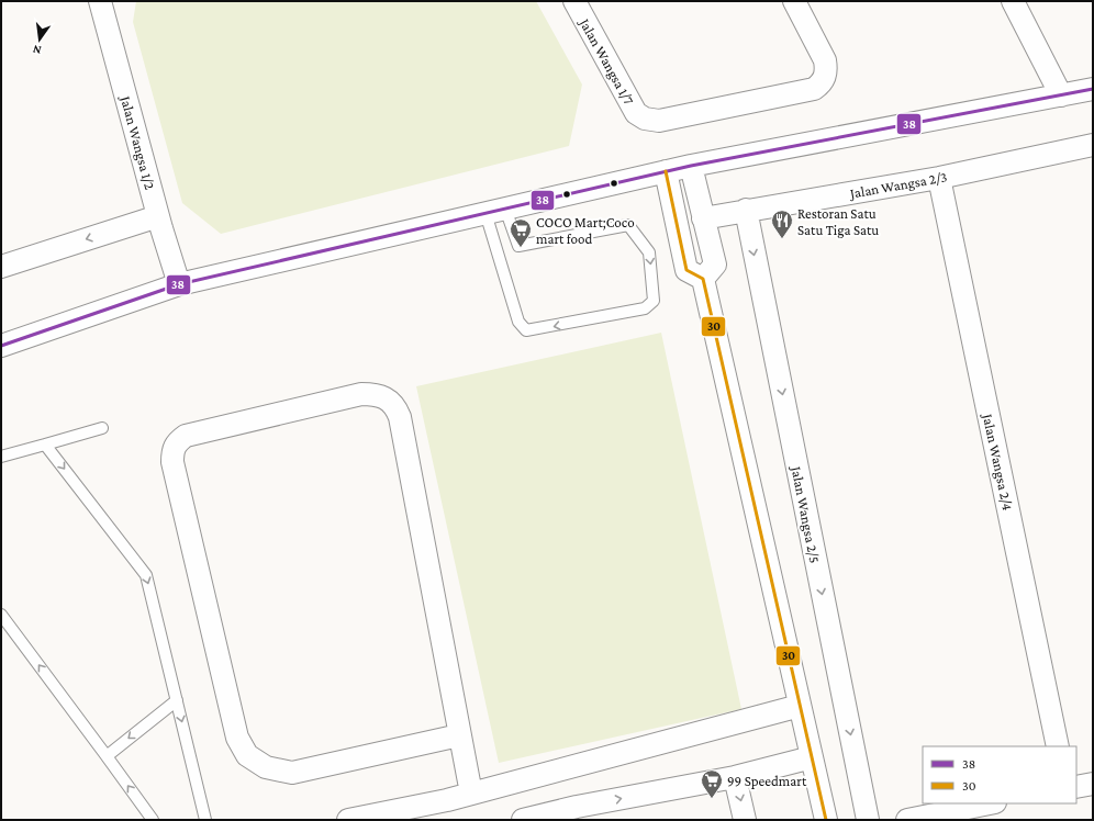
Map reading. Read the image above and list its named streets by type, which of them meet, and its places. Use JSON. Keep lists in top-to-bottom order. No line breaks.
{"streets":{"street":["Jalan Wangsa 1/7","Jalan Wangsa 1/2","Jalan Wangsa 2/3","Jalan Wangsa 2/4","Jalan Wangsa 2/5"]},"crossings":[["Jalan Wangsa 2/3","Jalan Wangsa 2/4"],["Jalan Wangsa 2/3","Jalan Wangsa 2/5"]],"places":{"restaurant":["Restoran Satu Satu Tiga Satu"],"supermarket":["COCO Mart;Coco mart food","99 Speedmart"]},"lines":["transit line 38","transit line 30"],"legend":["38","30"],"north":"bottom"}
